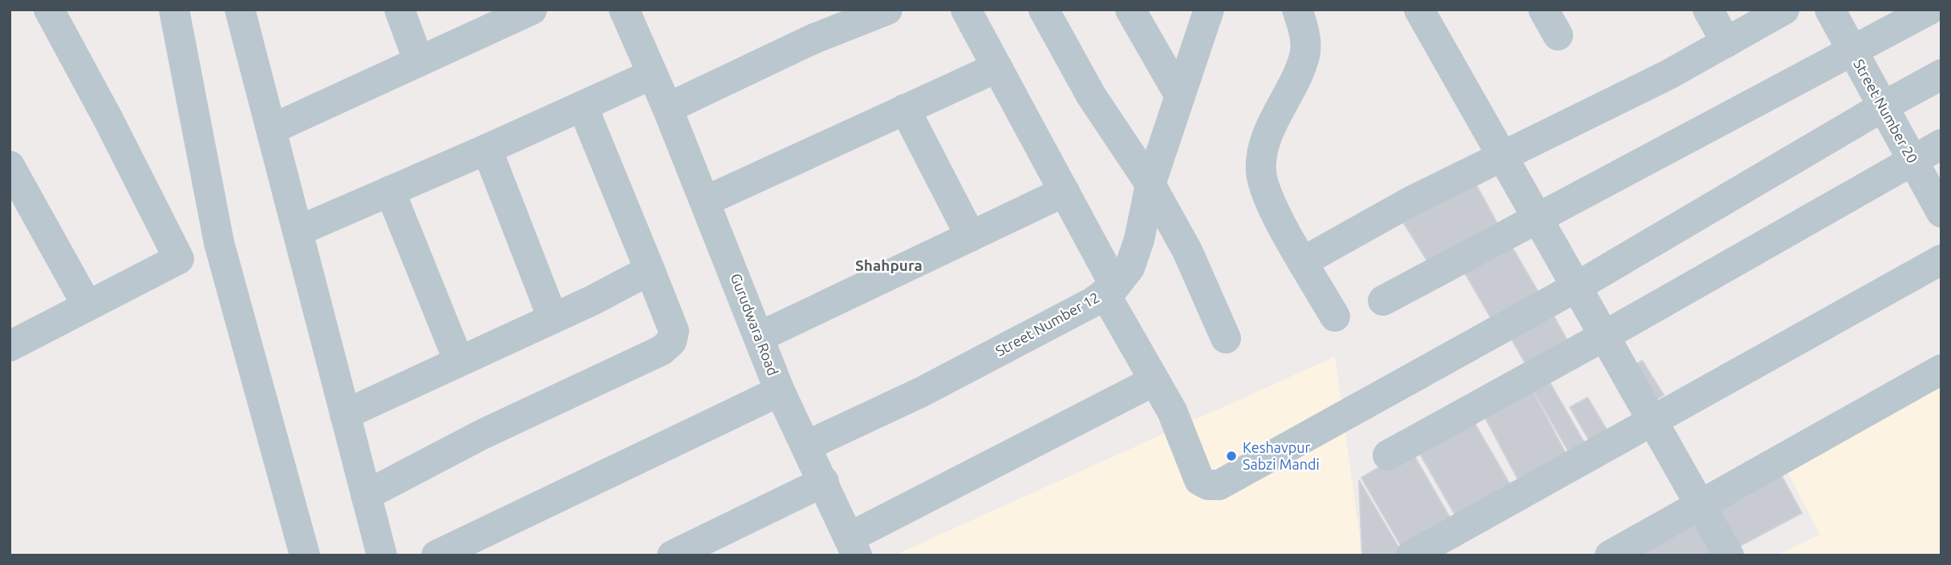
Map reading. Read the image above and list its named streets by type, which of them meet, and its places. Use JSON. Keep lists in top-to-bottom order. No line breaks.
{"streets":{"street":["Street Number 20","Gurudwara Road","Street Number 12"]},"crossings":[["Gurudwara Road","Street Number 12"]],"districts":["Shahpura"],"places":["Keshavpur Sabzi Mandi"]}
